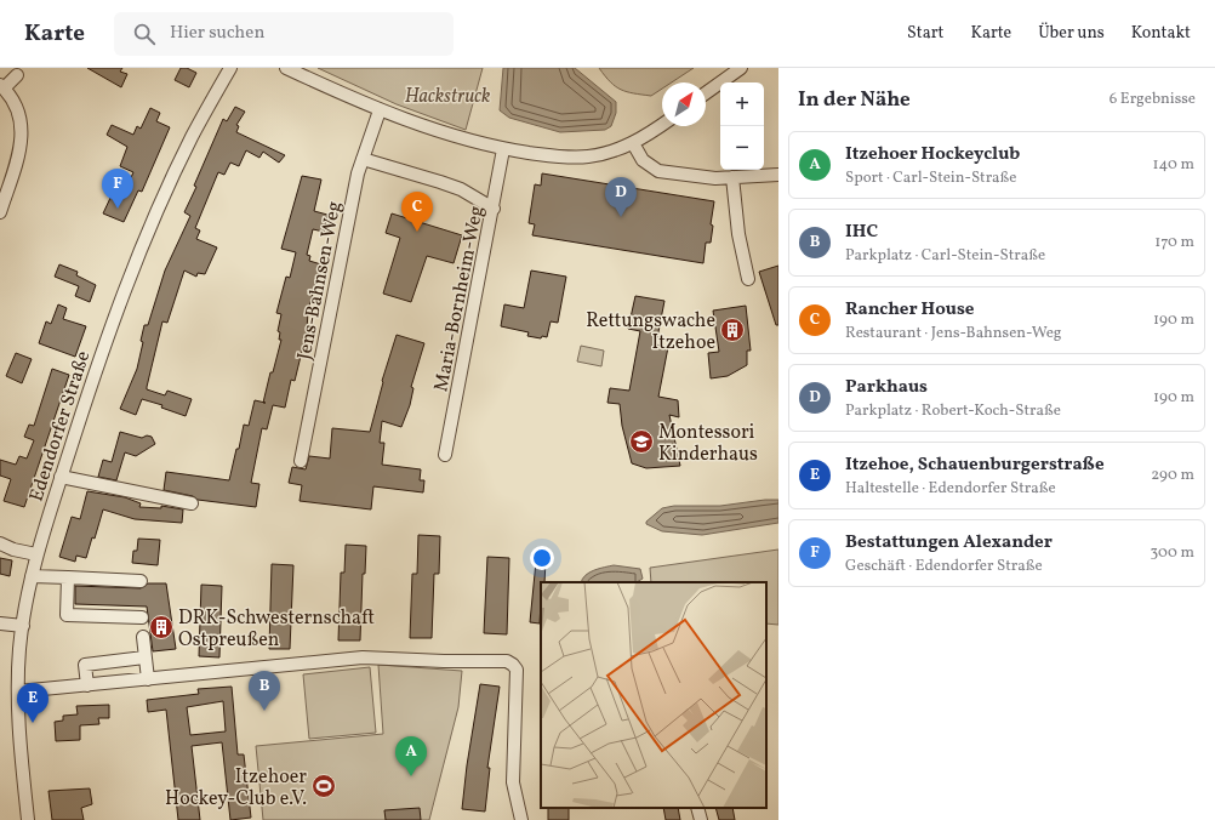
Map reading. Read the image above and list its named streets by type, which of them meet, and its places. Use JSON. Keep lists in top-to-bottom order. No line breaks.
{"streets":{"street":["Jens-Bahnsen-Weg","Maria-Bornheim-Weg","Edendorfer Straße"]},"parks":["Hackstruck"],"places":{"building":["Rettungswache Itzehoe","DRK-Schwesternschaft Ostpreußen"],"school or university":["Montessori Kinderhaus"],"sports":["Itzehoer Hockey-Club e.V."]},"north":"top right","page":{"header":"Karte","search":"Hier suchen","nav":["Start","Karte","Über uns","Kontakt"],"heading":["In der Nähe","6 Ergebnisse"],"map_buttons":["+","−"],"list":[{"mark":"A","name":"Itzehoer Hockeyclub","note":"Sport · Carl-Stein-Straße","value":"140 m"},{"mark":"B","name":"IHC","note":"Parkplatz · Carl-Stein-Straße","value":"170 m"},{"mark":"C","name":"Rancher House","note":"Restaurant · Jens-Bahnsen-Weg","value":"190 m"},{"mark":"D","name":"Parkhaus","note":"Parkplatz · Robert-Koch-Straße","value":"190 m"},{"mark":"E","name":"Itzehoe, Schauenburgerstraße","note":"Haltestelle · Edendorfer Straße","value":"290 m"},{"mark":"F","name":"Bestattungen Alexander","note":"Geschäft · Edendorfer Straße","value":"300 m"}],"pins":["F","D","C","B","E","A"]}}
